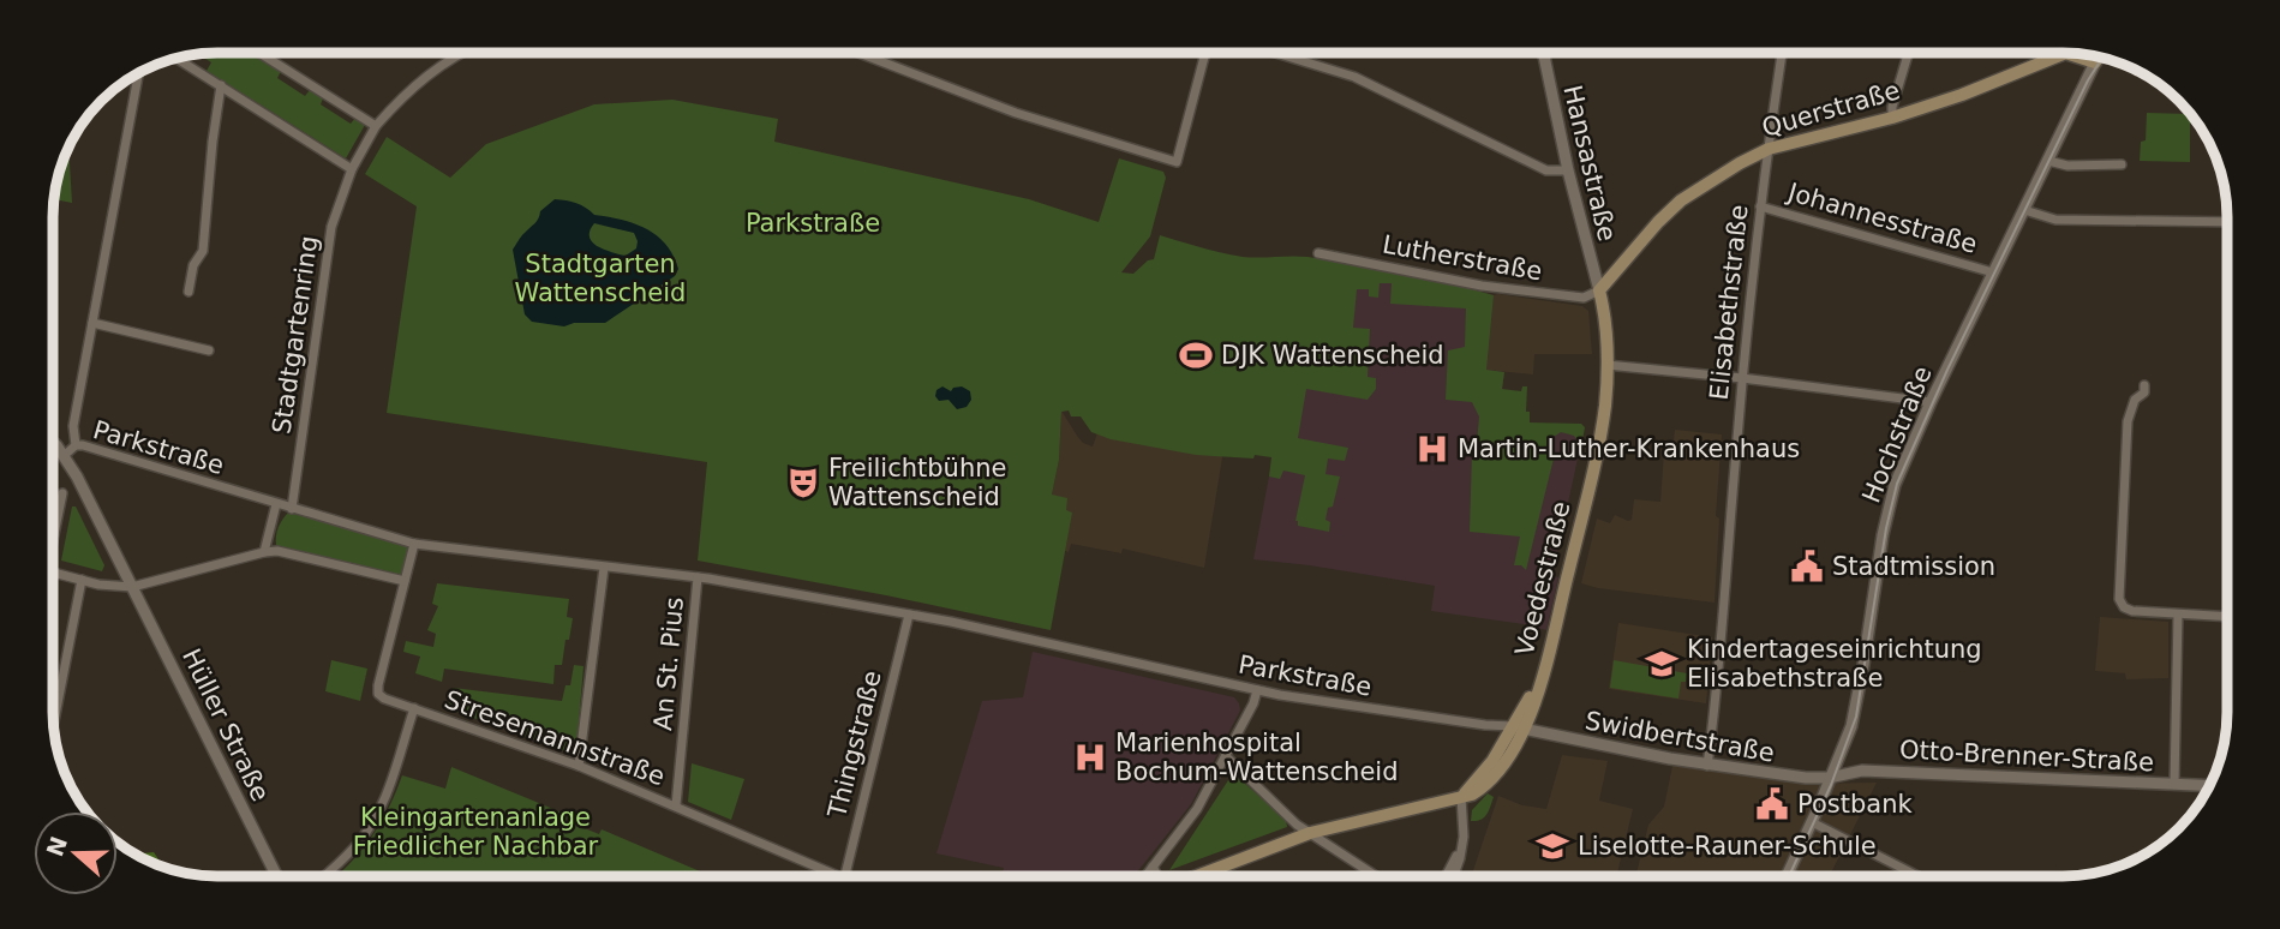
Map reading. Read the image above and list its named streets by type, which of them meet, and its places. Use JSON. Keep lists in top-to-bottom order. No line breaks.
{"streets":{"main road":["Querstraße","Voedestraße"],"street":["Hansastraße","Johannesstraße","Lutherstraße","Elisabethstraße","Stadtgartenring","Hochstraße","Parkstraße","An St. Pius","Hüller Straße","Swidbertstraße","Stresemannstraße","Thingstraße","Otto-Brenner-Straße"]},"crossings":[["Querstraße","Hansastraße"],["Querstraße","Lutherstraße"],["Querstraße","Elisabethstraße"],["Querstraße","Hochstraße"],["Querstraße","Voedestraße"],["Hansastraße","Lutherstraße"],["Hansastraße","Voedestraße"],["Johannesstraße","Elisabethstraße"],["Johannesstraße","Hochstraße"],["Lutherstraße","Voedestraße"],["Elisabethstraße","Swidbertstraße"],["Stadtgartenring","Parkstraße"],["Hochstraße","Swidbertstraße"],["Hochstraße","Otto-Brenner-Straße"],["Parkstraße","Voedestraße"],["Parkstraße","An St. Pius"],["Parkstraße","Hüller Straße"],["Parkstraße","Swidbertstraße"],["Parkstraße","Stresemannstraße"],["Parkstraße","Thingstraße"],["Voedestraße","Swidbertstraße"],["An St. Pius","Stresemannstraße"],["Swidbertstraße","Otto-Brenner-Straße"]],"parks":["Parkstraße","Stadtgarten Wattenscheid","Kleingartenanlage Friedlicher Nachbar"],"places":{"sports":["DJK Wattenscheid"],"hospital":["Martin-Luther-Krankenhaus","Marienhospital Bochum-Wattenscheid"],"theatre":["Freilichtbühne Wattenscheid"],"public building":["Stadtmission","Postbank"],"school or university":["Kindertageseinrichtung Elisabethstraße","Liselotte-Rauner-Schule"]},"north":"left"}
